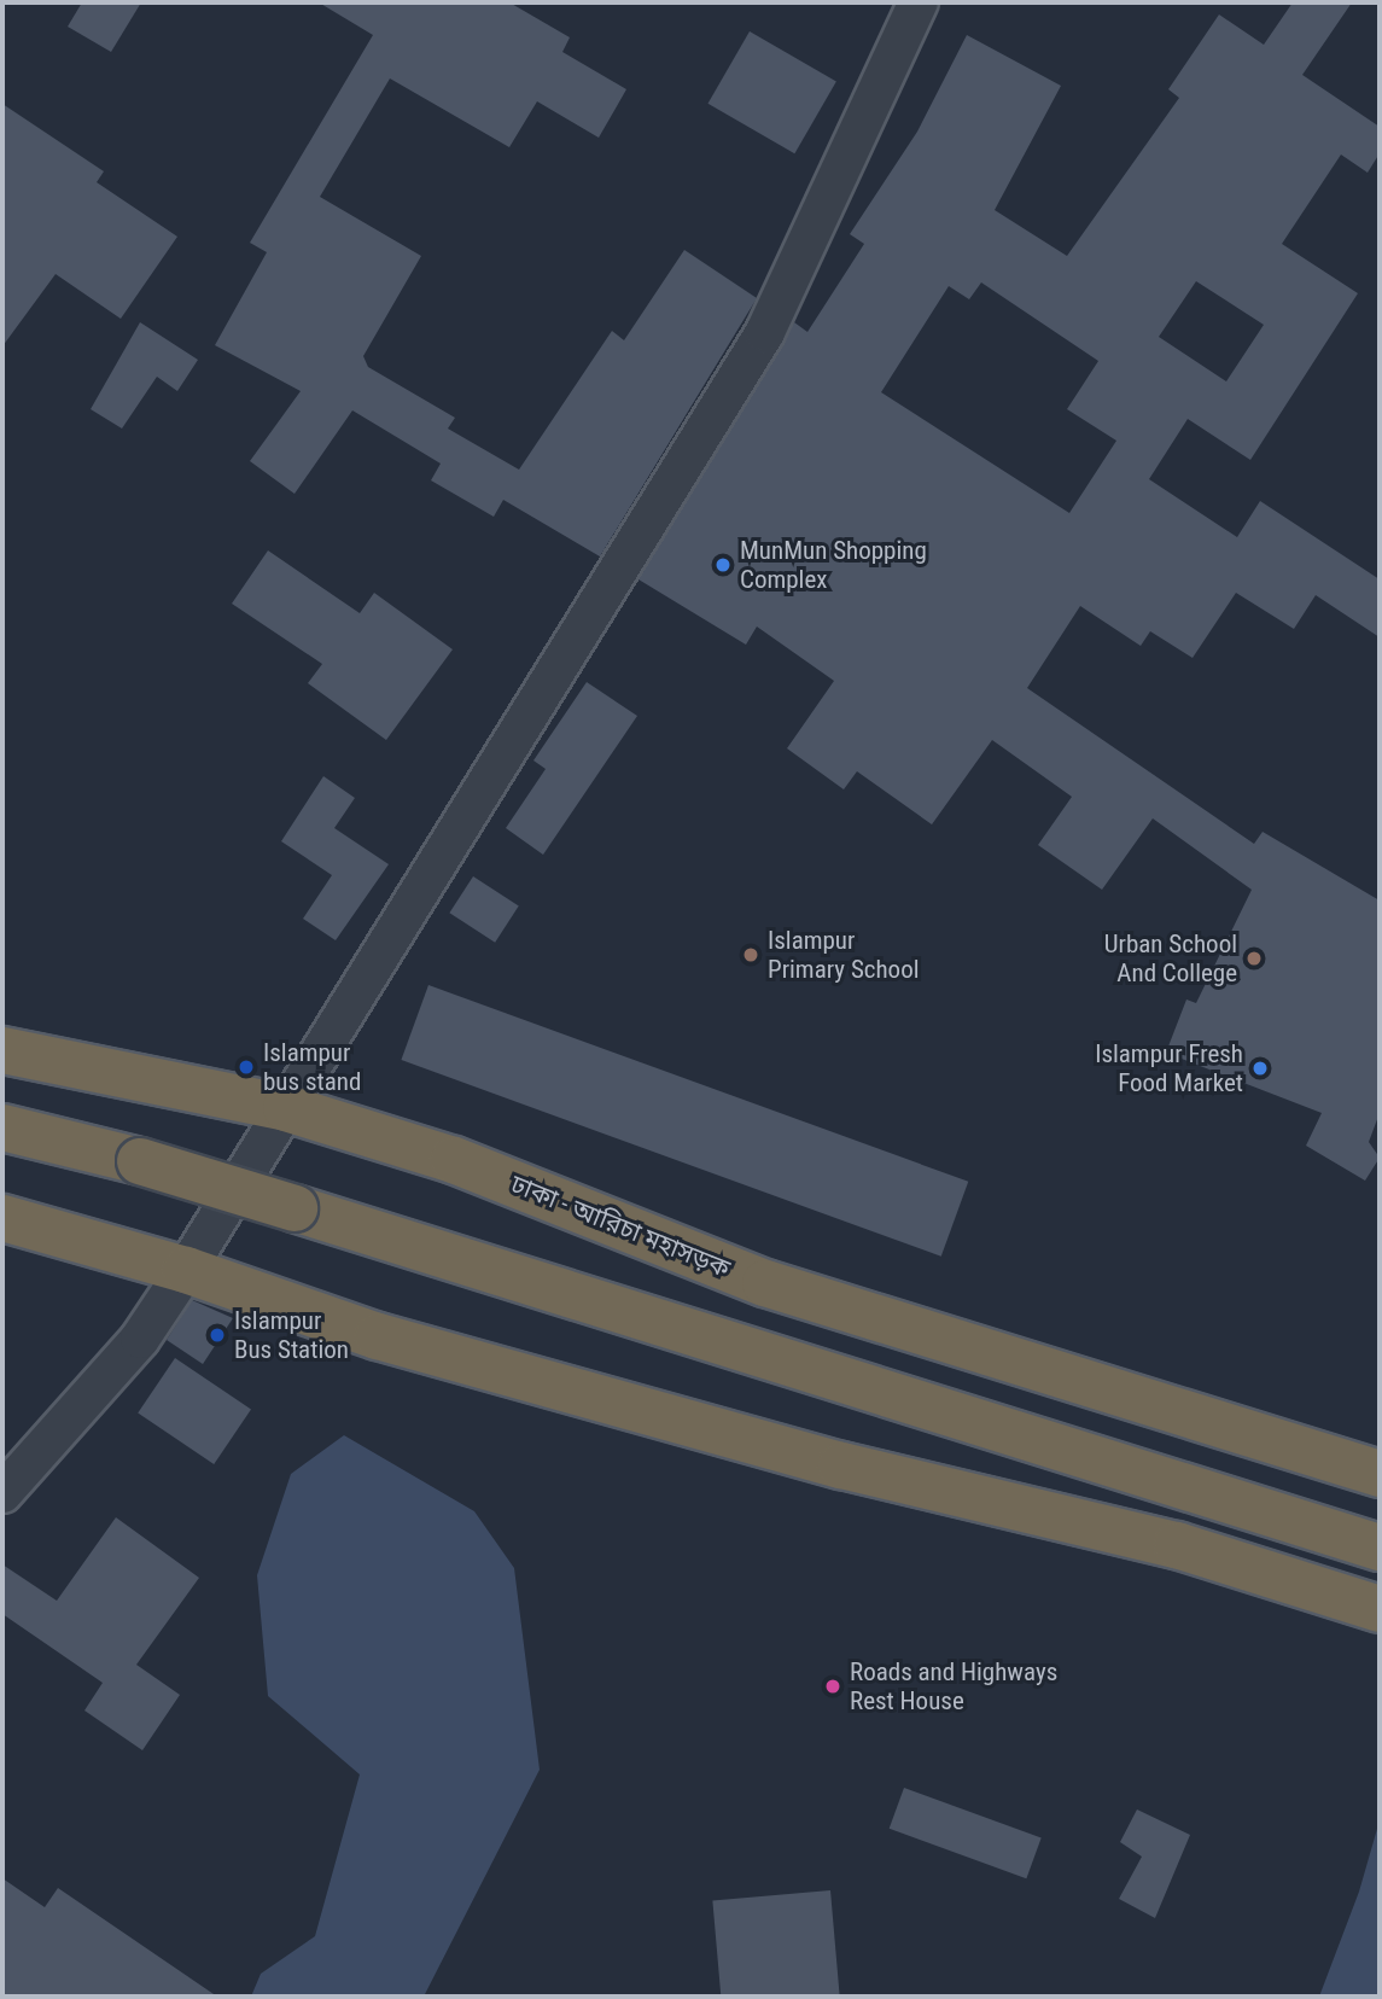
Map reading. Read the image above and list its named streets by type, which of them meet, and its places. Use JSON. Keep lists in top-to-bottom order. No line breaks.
{"streets":{"highway":["ঢাকা - আরিচা মহাসড়ক"]},"places":["MunMun Shopping Complex","Islampur Primary School","Urban School And College","Islampur bus stand","Islampur Fresh Food Market","Islampur Bus Station","Roads and Highways Rest House"]}
